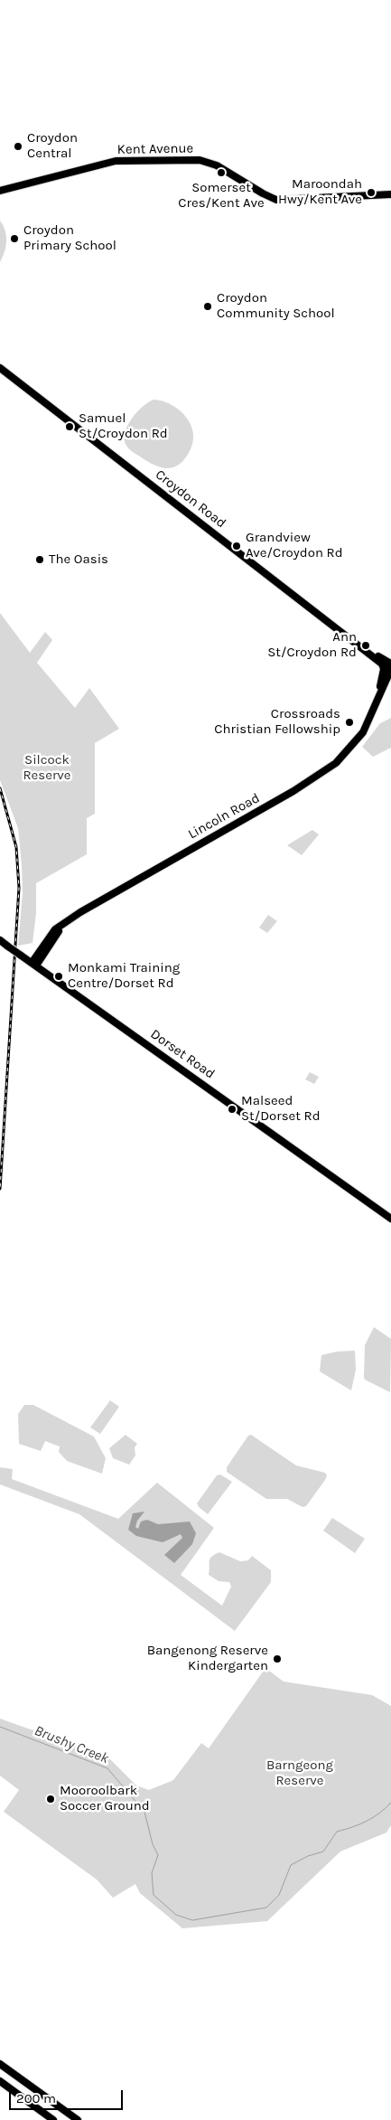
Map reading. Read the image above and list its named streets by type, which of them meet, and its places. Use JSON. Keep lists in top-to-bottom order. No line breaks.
{"streets":{"main road":["Kent Avenue","Croydon Road","Lincoln Road","Dorset Road"]},"crossings":[["Croydon Road","Lincoln Road"],["Lincoln Road","Dorset Road"]],"water":["Brushy Creek"],"parks":["Silcock Reserve","Barngeong Reserve"],"places":["Croydon Central","Somerset Cres/Kent Ave","Maroondah Hwy/Kent Ave","Croydon Primary School","Croydon Community School","Samuel St/Croydon Rd","Grandview Ave/Croydon Rd","The Oasis","Ann St/Croydon Rd","Crossroads Christian Fellowship","Monkami Training Centre/Dorset Rd","Malseed St/Dorset Rd","Bangenong Reserve Kindergarten","Mooroolbark Soccer Ground"],"scale_bar":"200 m"}
